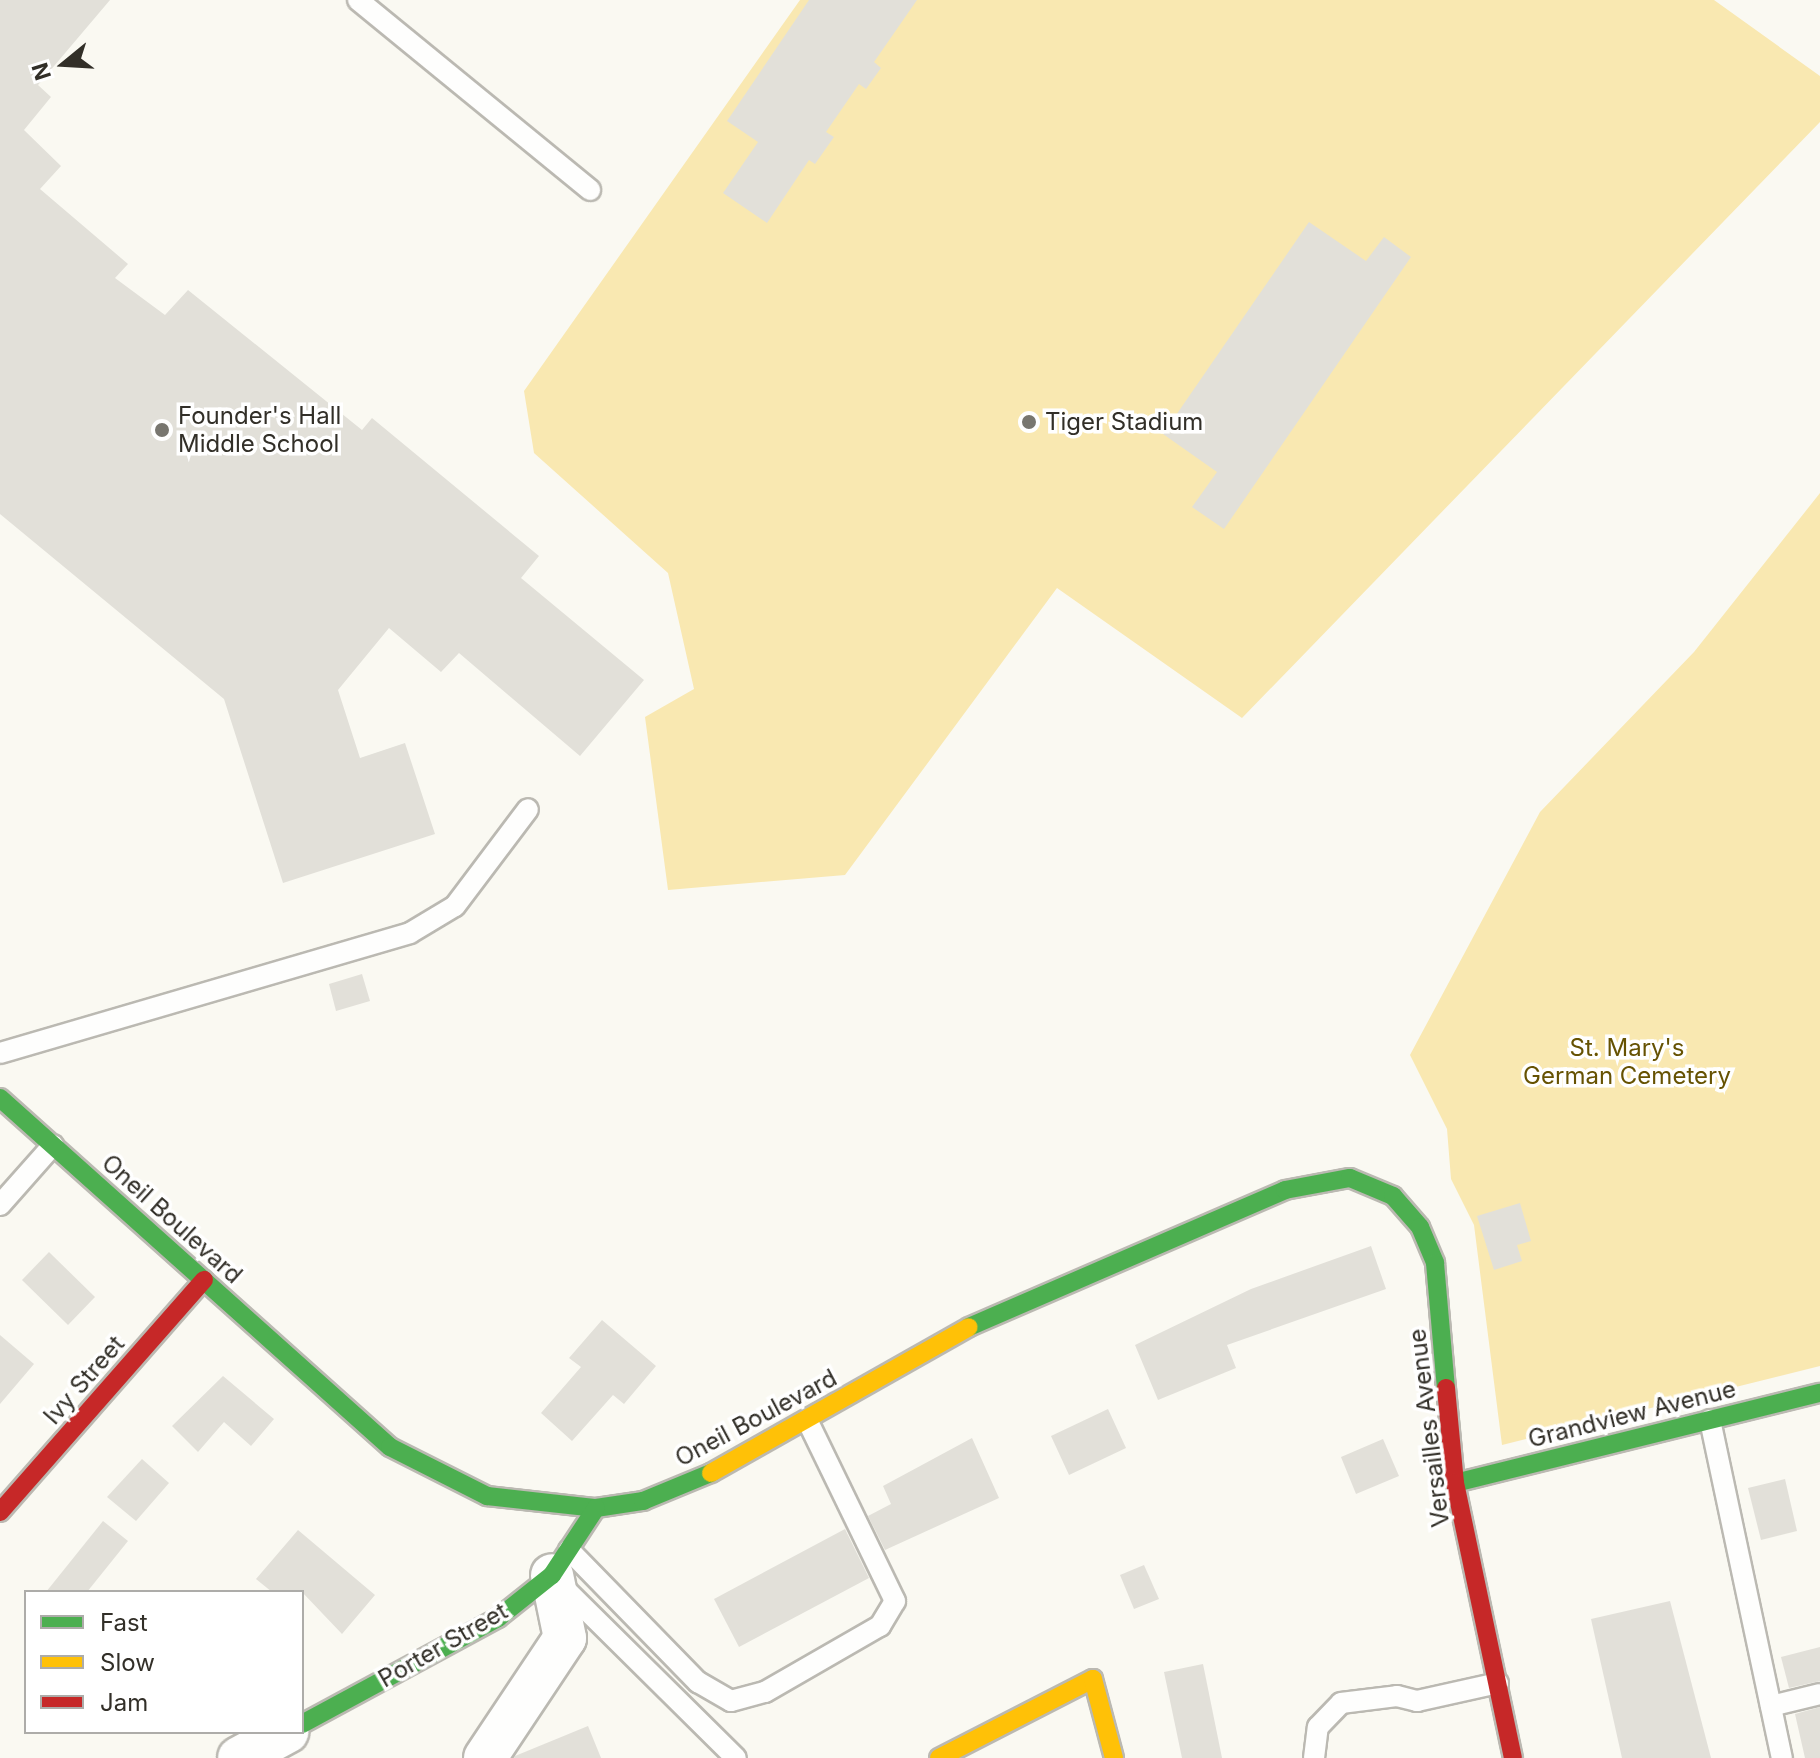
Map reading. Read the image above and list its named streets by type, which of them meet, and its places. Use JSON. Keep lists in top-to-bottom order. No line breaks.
{"streets":{"street":["Oneil Boulevard","Ivy Street","Grandview Avenue","Versailles Avenue","Porter Street"]},"crossings":[["Oneil Boulevard","Ivy Street"],["Oneil Boulevard","Versailles Avenue"],["Oneil Boulevard","Porter Street"],["Grandview Avenue","Versailles Avenue"]],"parks":["St. Mary's German Cemetery"],"places":["Tiger Stadium","Founder's Hall Middle School"],"legend":["Fast","Slow","Jam"],"north":"left"}
